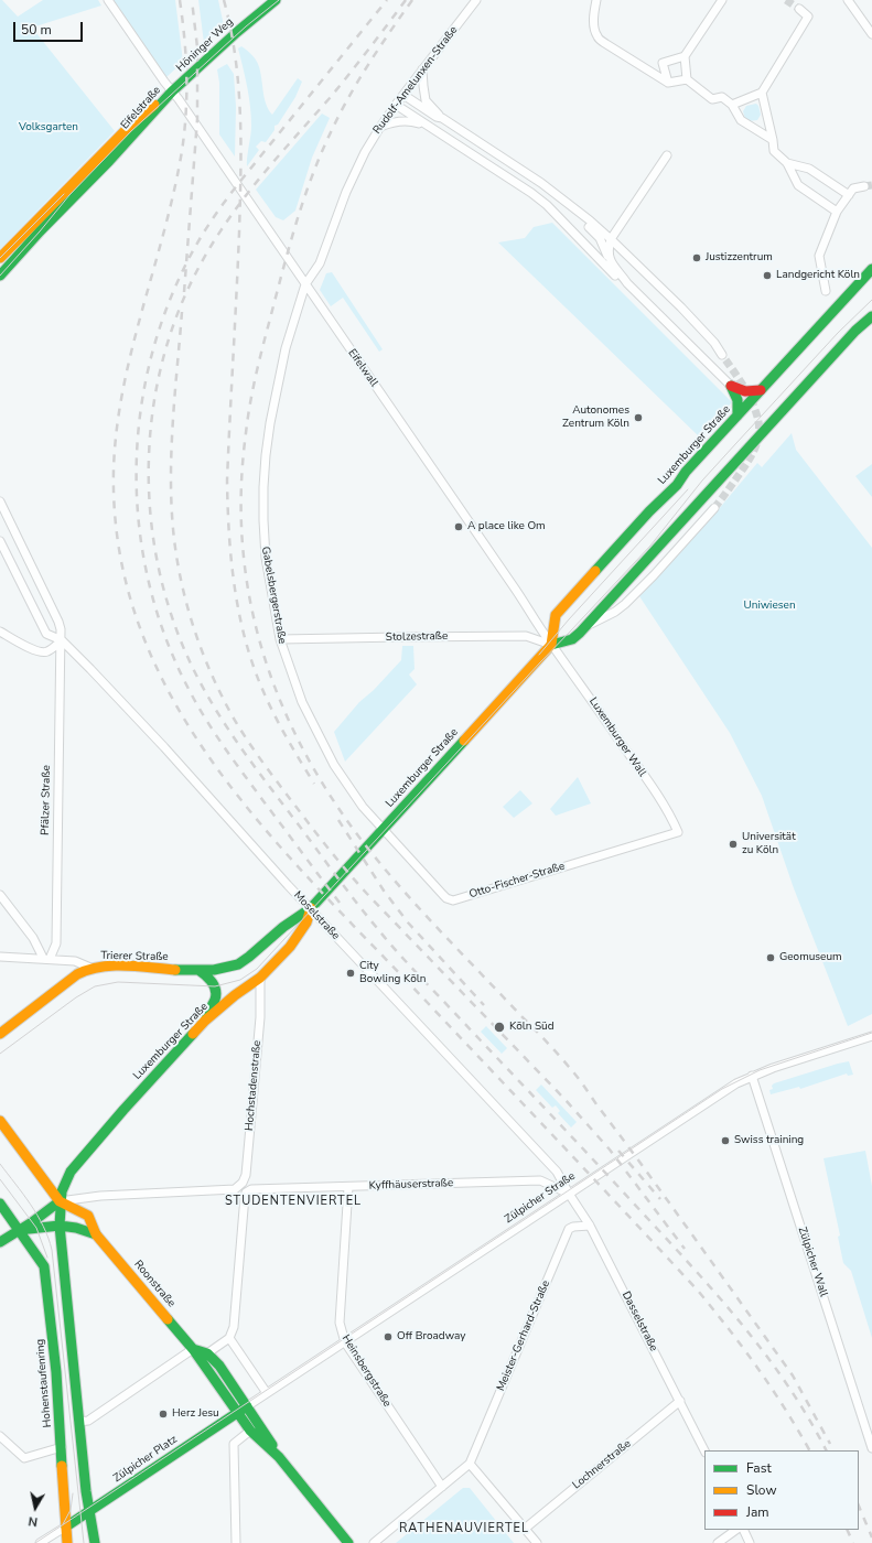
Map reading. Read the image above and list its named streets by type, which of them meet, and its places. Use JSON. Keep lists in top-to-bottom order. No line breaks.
{"streets":{"main road":["Höninger Weg","Eifelstraße","Luxemburger Straße","Trierer Straße","Zülpicher Straße","Roonstraße","Hohenstaufenring","Zülpicher Platz"],"street":["Rudolf-Amelunxen-Straße","Eifelwall","Gabelsbergerstraße","Stolzestraße","Luxemburger Wall","Pfälzer Straße","Otto-Fischer-Straße","Moselstraße","Hochstadenstraße","Kyffhäuserstraße","Zülpicher Wall","Dasselstraße","Meister-Gerhard-Straße","Heinsbergstraße","Lochnerstraße"]},"crossings":[["Höninger Weg","Eifelstraße"],["Höninger Weg","Eifelwall"],["Rudolf-Amelunxen-Straße","Eifelwall"],["Rudolf-Amelunxen-Straße","Gabelsbergerstraße"],["Eifelstraße","Eifelwall"],["Eifelwall","Luxemburger Straße"],["Eifelwall","Gabelsbergerstraße"],["Eifelwall","Stolzestraße"],["Eifelwall","Luxemburger Wall"],["Luxemburger Straße","Gabelsbergerstraße"],["Luxemburger Straße","Stolzestraße"],["Luxemburger Straße","Luxemburger Wall"],["Luxemburger Straße","Otto-Fischer-Straße"],["Luxemburger Straße","Moselstraße"],["Luxemburger Straße","Trierer Straße"],["Luxemburger Straße","Hochstadenstraße"],["Luxemburger Straße","Roonstraße"],["Gabelsbergerstraße","Stolzestraße"],["Gabelsbergerstraße","Otto-Fischer-Straße"],["Stolzestraße","Luxemburger Wall"],["Luxemburger Wall","Otto-Fischer-Straße"],["Pfälzer Straße","Moselstraße"],["Pfälzer Straße","Trierer Straße"],["Moselstraße","Kyffhäuserstraße"],["Moselstraße","Zülpicher Straße"],["Moselstraße","Dasselstraße"],["Hochstadenstraße","Roonstraße"],["Kyffhäuserstraße","Zülpicher Straße"],["Kyffhäuserstraße","Dasselstraße"],["Kyffhäuserstraße","Heinsbergstraße"],["Zülpicher Straße","Zülpicher Wall"],["Zülpicher Straße","Roonstraße"],["Zülpicher Straße","Dasselstraße"],["Zülpicher Straße","Heinsbergstraße"],["Zülpicher Straße","Zülpicher Platz"],["Roonstraße","Zülpicher Platz"],["Dasselstraße","Meister-Gerhard-Straße"],["Dasselstraße","Lochnerstraße"],["Hohenstaufenring","Zülpicher Platz"]],"districts":["STUDENTENVIERTEL","RATHENAUVIERTEL"],"parks":["Volksgarten","Uniwiesen"],"places":["Justizzentrum","Landgericht Köln","Autonomes Zentrum Köln","A place like Om","Universität zu Köln","Geomuseum","City Bowling Köln","Köln Süd","Swiss training","Off Broadway","Herz Jesu"],"legend":["Fast","Slow","Jam"],"scale_bar":"50 m","north":"bottom"}
